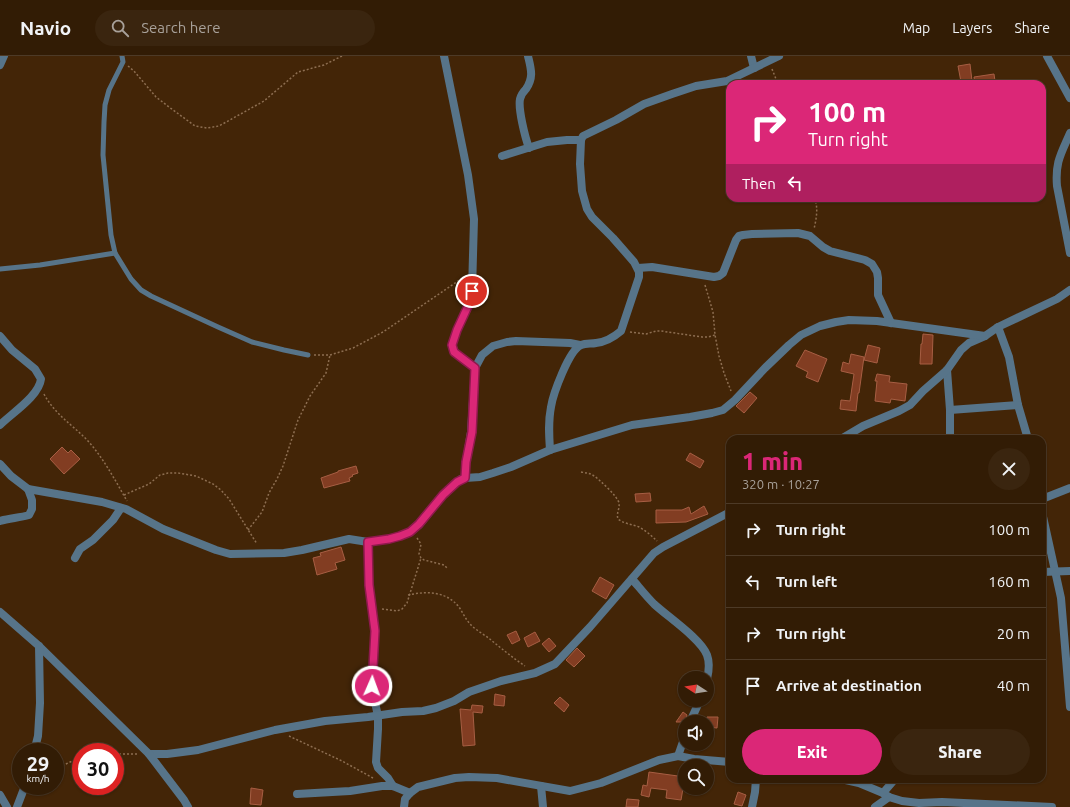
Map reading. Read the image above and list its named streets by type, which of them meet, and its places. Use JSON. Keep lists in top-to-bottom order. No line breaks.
{"north":"left","page":{"header":"Navio","search":"Search here","nav":["Map","Layers","Share"],"turn":["100 m","Turn right"],"then":"Then","heading":["1 min","320 m · 10:27"],"list":[{"name":"Turn right","value":"100 m"},{"name":"Turn left","value":"160 m"},{"name":"Turn right","value":"20 m"},{"name":"Arrive at destination","value":"40 m"}],"buttons":["Exit","Share"],"speed":"29 km/h","limit":"30"}}
